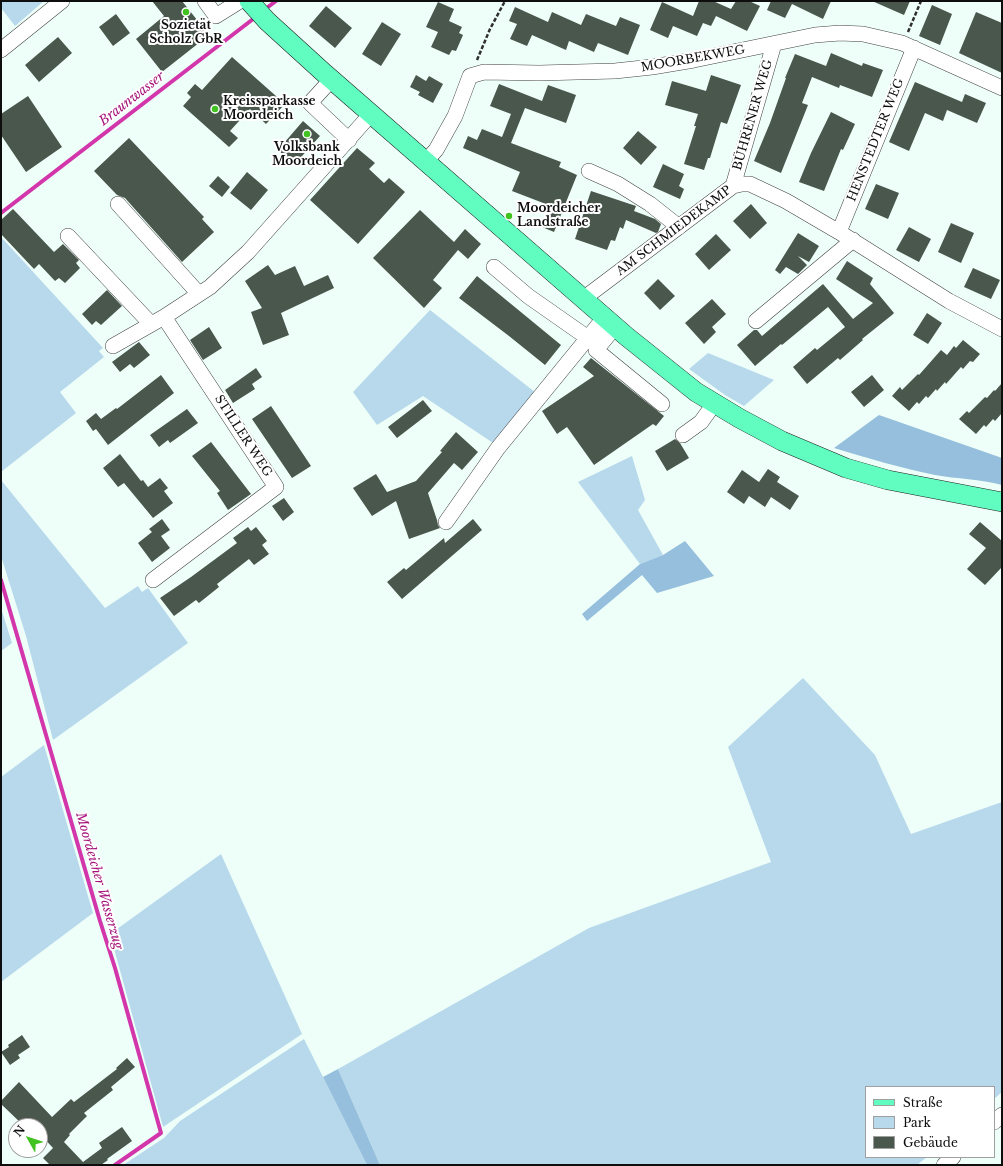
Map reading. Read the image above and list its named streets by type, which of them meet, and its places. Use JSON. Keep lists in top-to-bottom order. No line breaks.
{"streets":{"street":["MOORBEKWEG","BÜHRENER WEG","HENSTEDTER WEG","AM SCHMIEDEKAMP","STILLER WEG"]},"crossings":[["MOORBEKWEG","BÜHRENER WEG"],["MOORBEKWEG","HENSTEDTER WEG"],["BÜHRENER WEG","AM SCHMIEDEKAMP"],["HENSTEDTER WEG","AM SCHMIEDEKAMP"]],"water":["Braunwasser","Moordeicher Wasserzug"],"places":["Sozietät Scholz GbR","Kreissparkasse Moordeich","Volksbank Moordeich","Moordeicher Landstraße"],"legend":["Straße","Park","Gebäude"],"north":"top left"}
